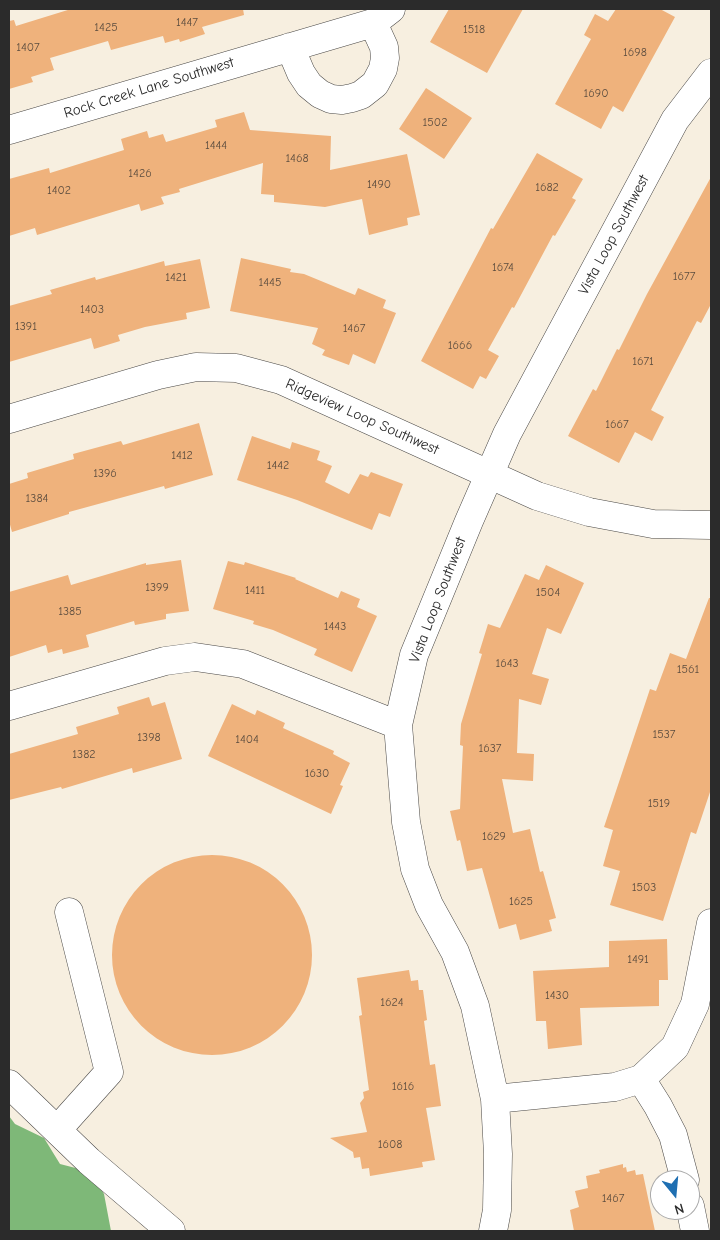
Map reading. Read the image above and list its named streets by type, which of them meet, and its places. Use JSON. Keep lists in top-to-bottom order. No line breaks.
{"streets":{"street":["Rock Creek Lane Southwest","Vista Loop Southwest","Ridgeview Loop Southwest"]},"crossings":[["Vista Loop Southwest","Ridgeview Loop Southwest"]],"house_numbers":["1447","1425","1518","1407","1698","1690","1502","1444","1468","1426","1490","1682","1402","1674","1677","1421","1445","1403","1391","1467","1666","1671","1667","1412","1442","1396","1384","1399","1411","1504","1385","1443","1643","1561","1537","1398","1404","1637","1382","1630","1519","1629","1503","1625","1491","1430","1624","1616","1608","1467"],"north":"bottom"}
